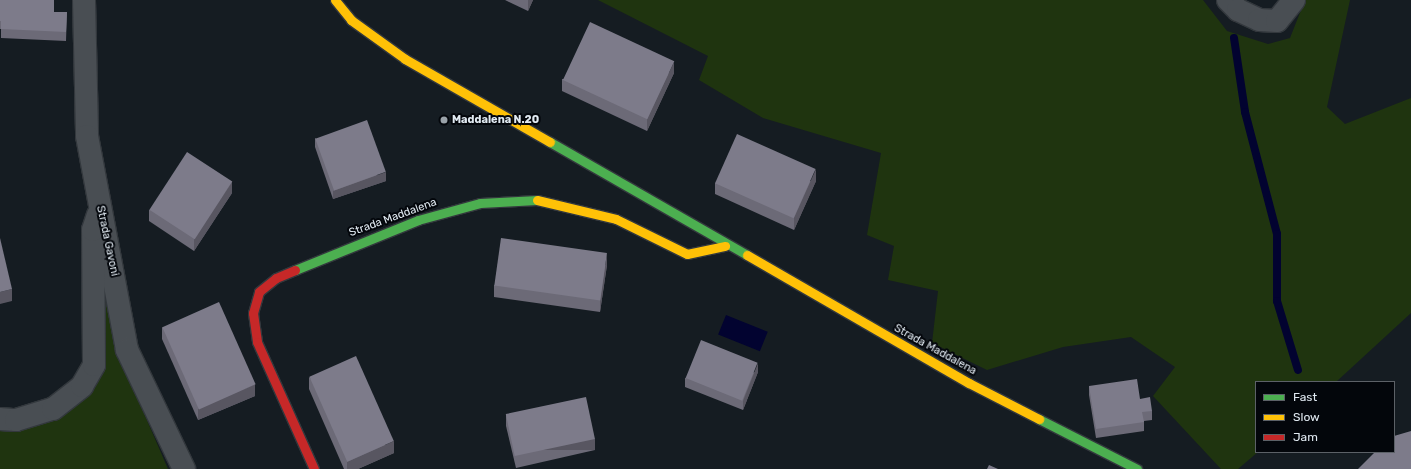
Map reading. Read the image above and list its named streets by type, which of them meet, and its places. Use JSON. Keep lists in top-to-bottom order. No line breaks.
{"streets":{"street":["Strada Maddalena","Strada Gavoni"]},"places":["Maddalena N.20"],"legend":["Fast","Slow","Jam"]}
